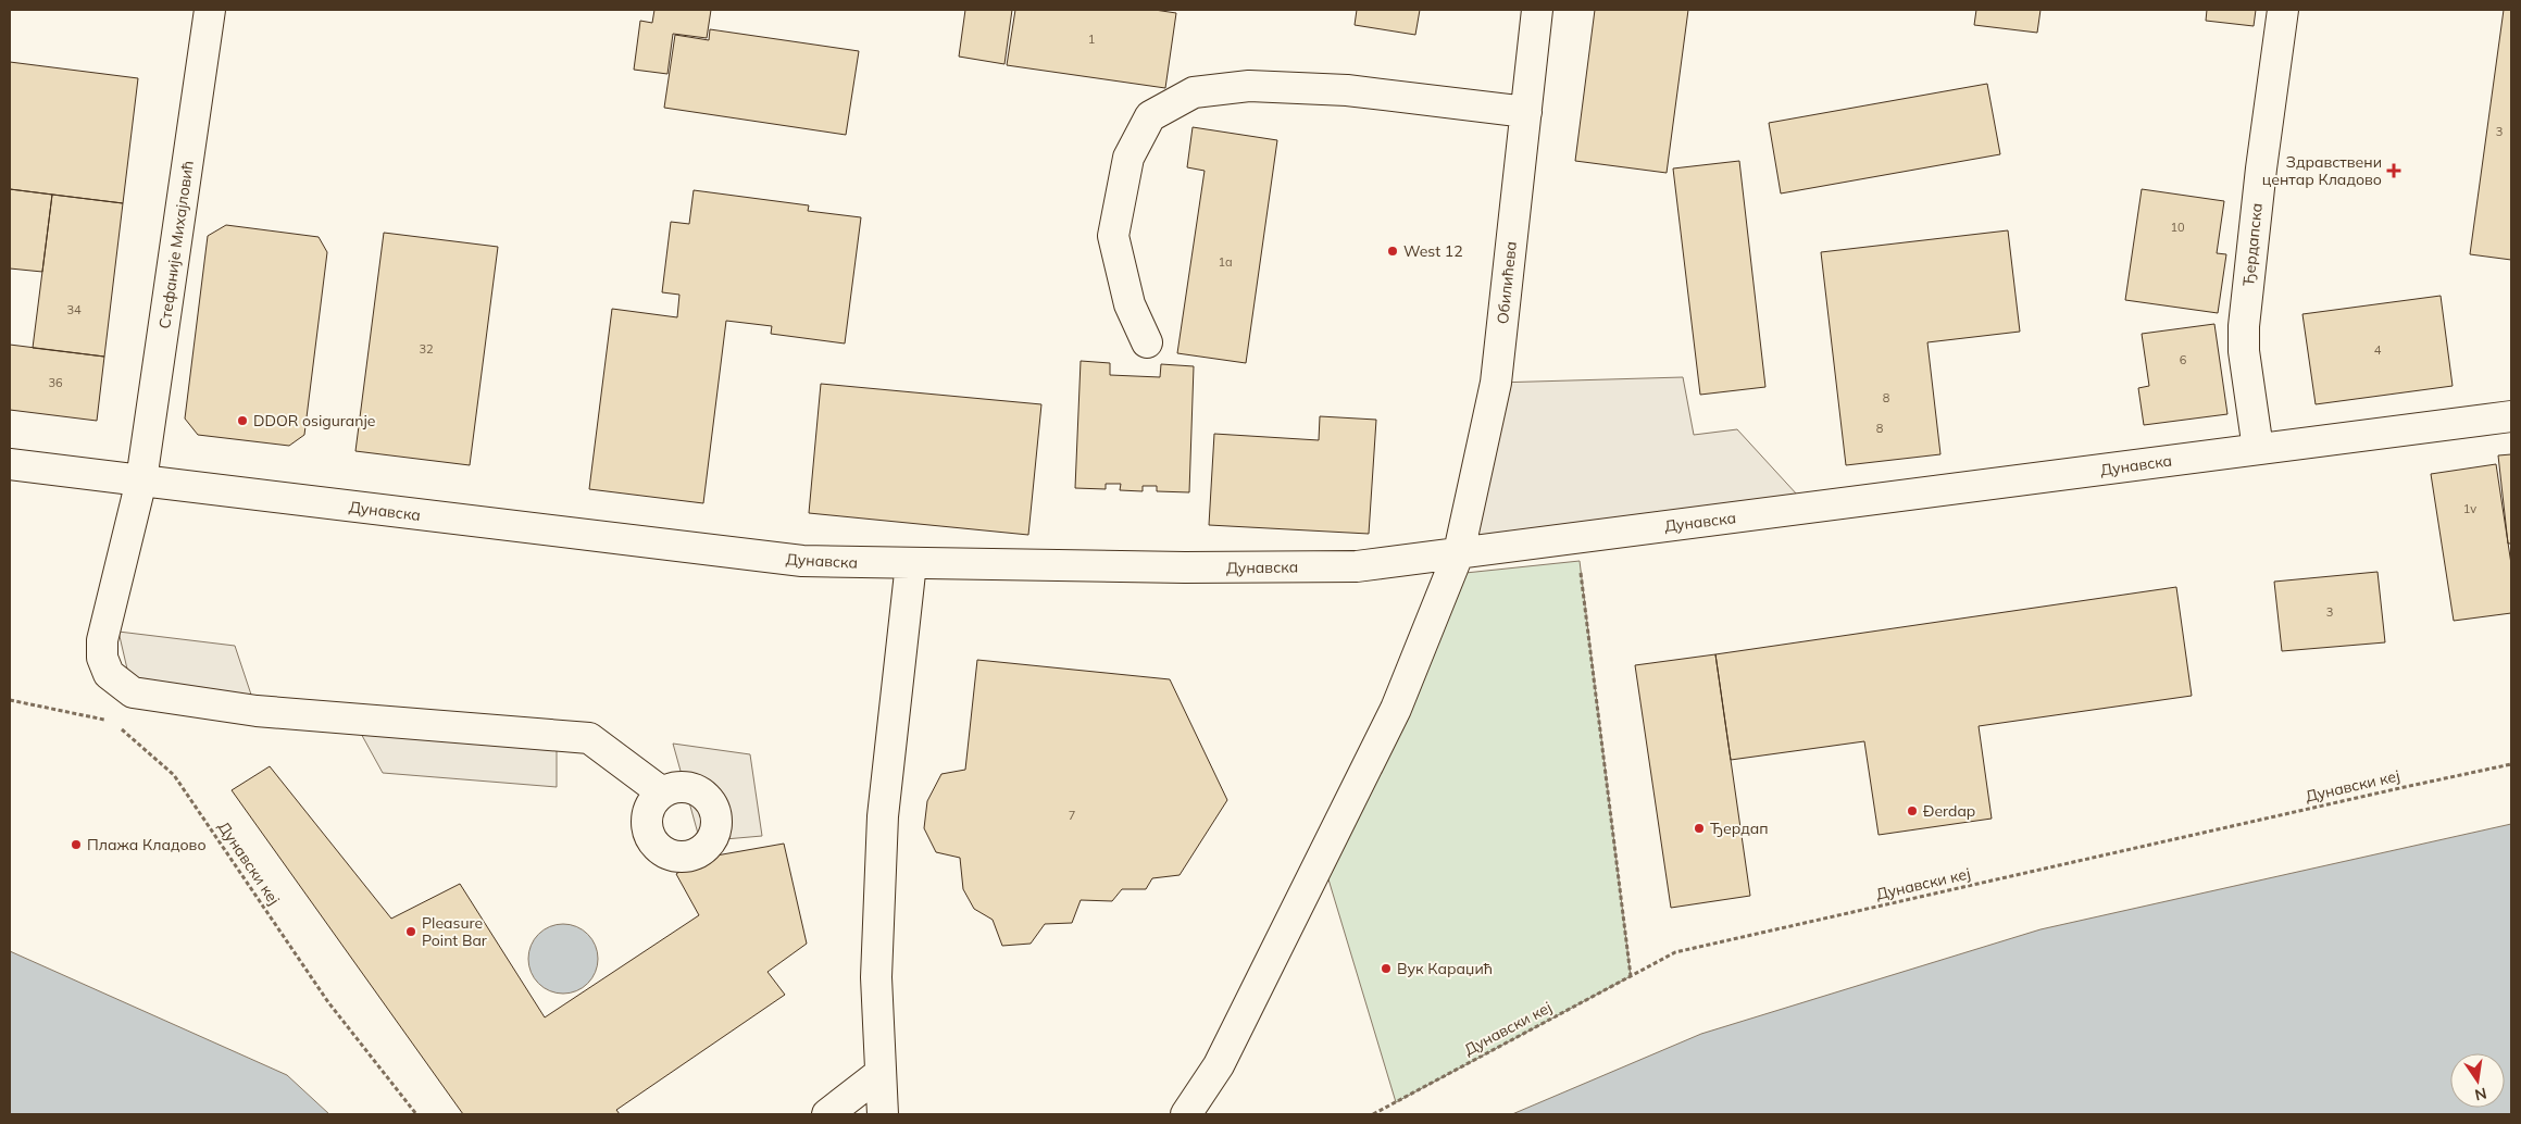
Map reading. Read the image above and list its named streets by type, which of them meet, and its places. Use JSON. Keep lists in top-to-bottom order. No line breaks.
{"streets":{"street":["Стефаније Михајловић","Ђердапска","Обилићева","Дунавска"],"path":["Дунавски кеј"]},"crossings":[["Стефаније Михајловић","Дунавска"],["Ђердапска","Дунавска"],["Обилићева","Дунавска"]],"places":{"health":["Здравствени центар Кладово"],"other":["West 12","DDOR osiguranje","Đerdap","Ђердап","Плажа Кладово","Pleasure Point Bar","Вук Караџић"]},"house_numbers":["1","3","10","1a","34","32","4","6","36","8","8","1v","3","7"],"north":"bottom"}
